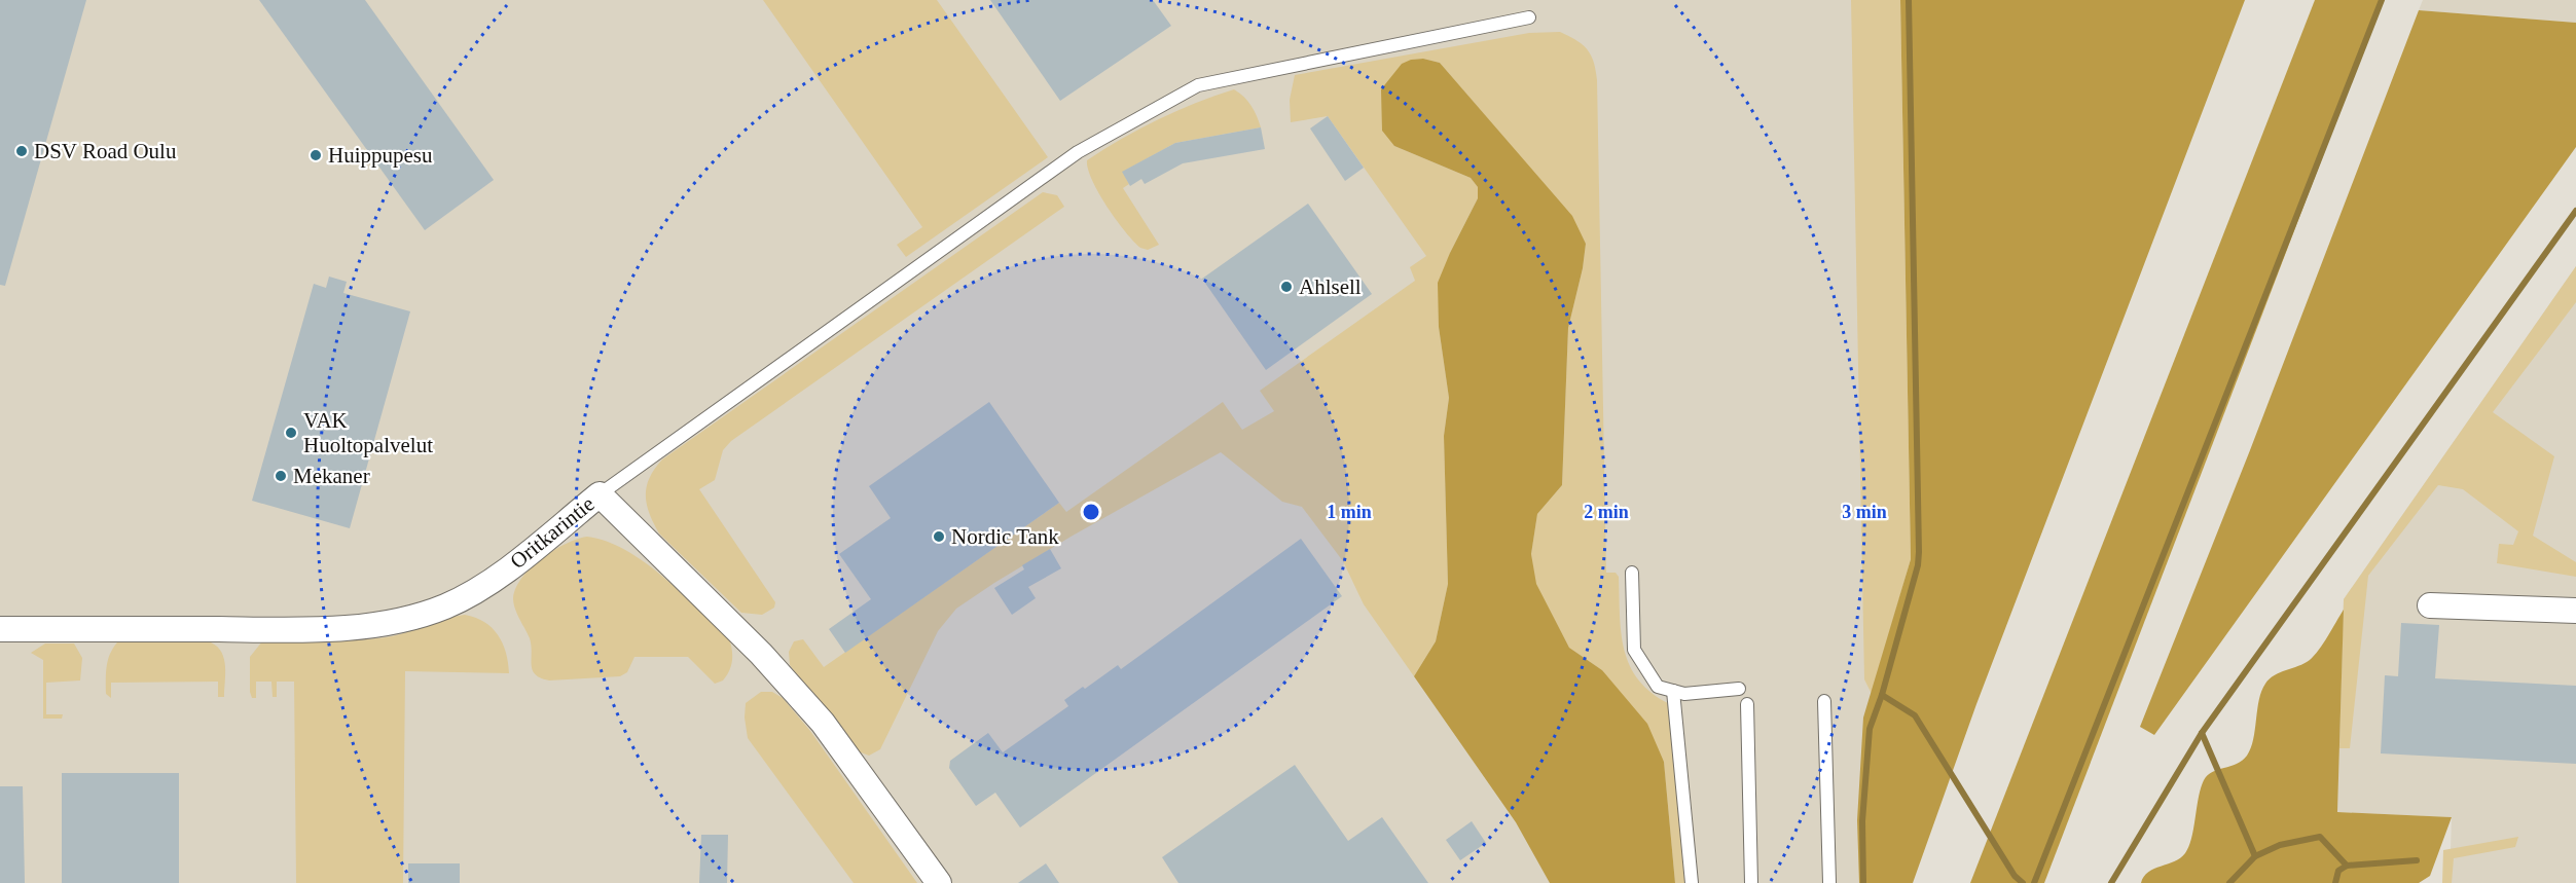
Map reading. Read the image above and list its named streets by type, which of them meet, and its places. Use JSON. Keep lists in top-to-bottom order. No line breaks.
{"streets":{"street":["Oritkarintie"]},"places":["DSV Road Oulu","Huippupesu","Ahlsell","VAK Huoltopalvelut","Mekaner","Nordic Tank"],"rings":["1 min","2 min","3 min"]}
